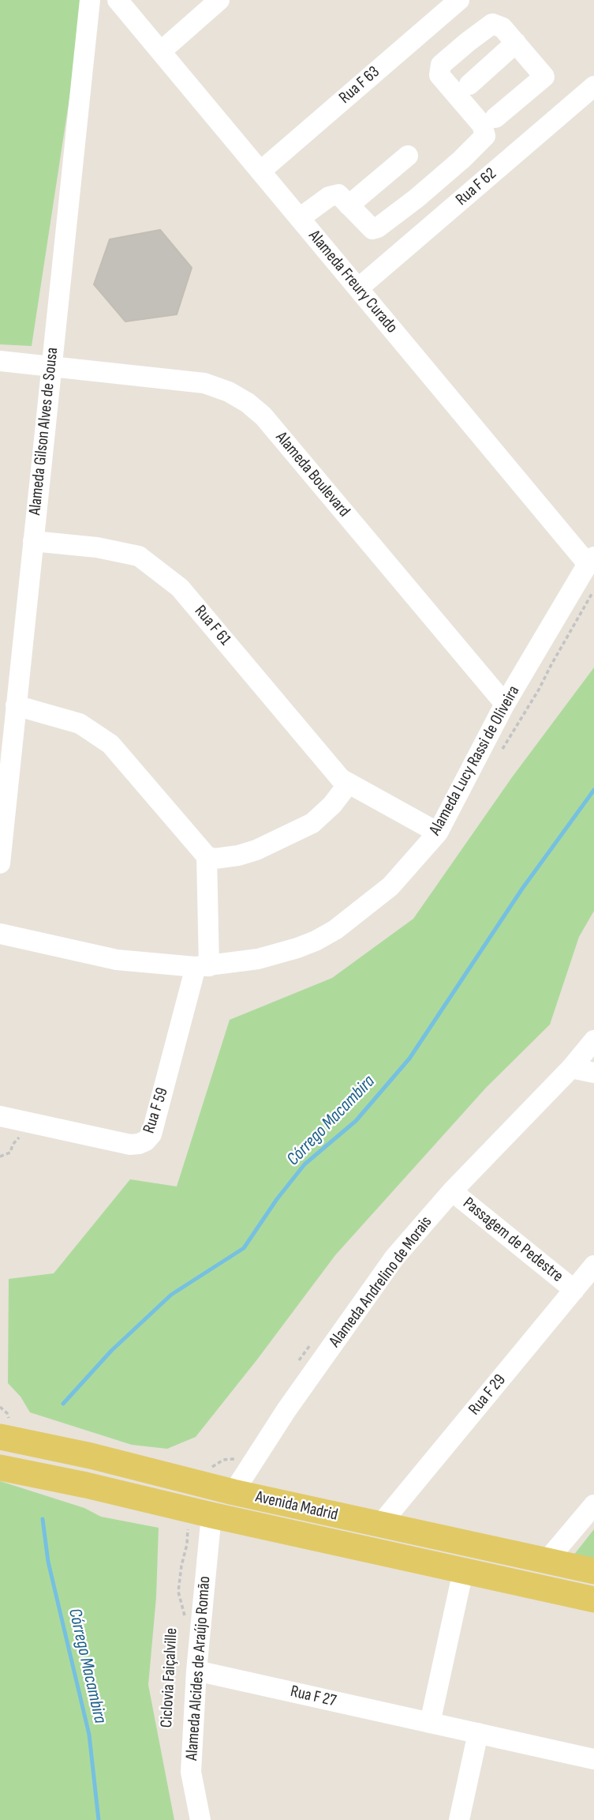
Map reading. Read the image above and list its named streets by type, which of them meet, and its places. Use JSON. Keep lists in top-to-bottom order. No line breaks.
{"streets":{"main road":["Avenida Madrid"],"street":["Rua F 63","Rua F 62","Alameda Freury Curado","Alameda Gilson Alves de Sousa","Alameda Boulevard","Rua F 61","Alameda Lucy Rassi de Oliveira","Rua F 59","Passagem de Pedestre","Alameda Andrelino de Morais","Rua F 29","Alameda Alcides de Araújo Romão","Rua F 27"],"path":["Ciclovia Faiçalville"]},"crossings":[["Rua F 63","Alameda Freury Curado"],["Rua F 62","Alameda Freury Curado"],["Alameda Freury Curado","Alameda Lucy Rassi de Oliveira"],["Alameda Gilson Alves de Sousa","Alameda Boulevard"],["Alameda Gilson Alves de Sousa","Rua F 61"],["Alameda Boulevard","Alameda Lucy Rassi de Oliveira"],["Rua F 61","Alameda Lucy Rassi de Oliveira"],["Alameda Lucy Rassi de Oliveira","Rua F 59"],["Passagem de Pedestre","Alameda Andrelino de Morais"],["Passagem de Pedestre","Rua F 29"],["Alameda Andrelino de Morais","Avenida Madrid"],["Rua F 29","Avenida Madrid"],["Avenida Madrid","Alameda Alcides de Araújo Romão"],["Avenida Madrid","Ciclovia Faiçalville"],["Alameda Alcides de Araújo Romão","Ciclovia Faiçalville"],["Alameda Alcides de Araújo Romão","Rua F 27"]],"water":["Córrego Macambira"]}
